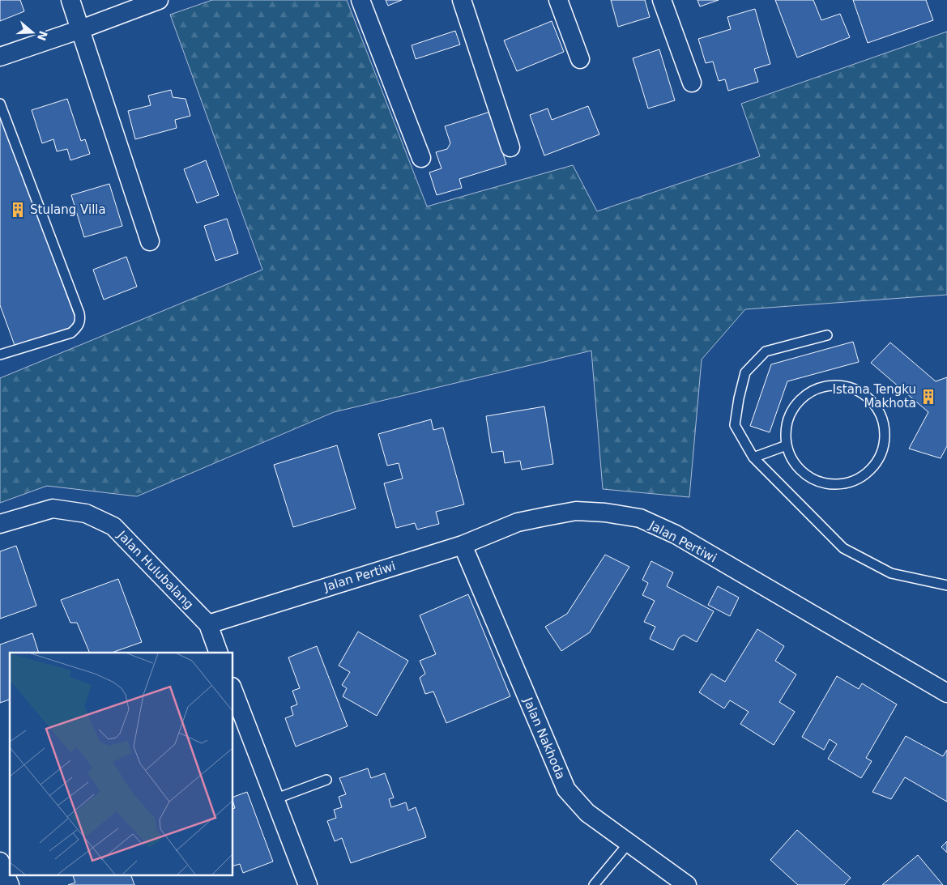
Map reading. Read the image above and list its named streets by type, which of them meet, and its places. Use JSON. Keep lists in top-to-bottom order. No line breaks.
{"streets":{"street":["Jalan Pertiwi","Jalan Hulubalang","Jalan Nakhoda"]},"crossings":[["Jalan Pertiwi","Jalan Hulubalang"],["Jalan Pertiwi","Jalan Nakhoda"]],"places":{"building":["Stulang Villa","Istana Tengku Makhota"]},"north":"right"}
